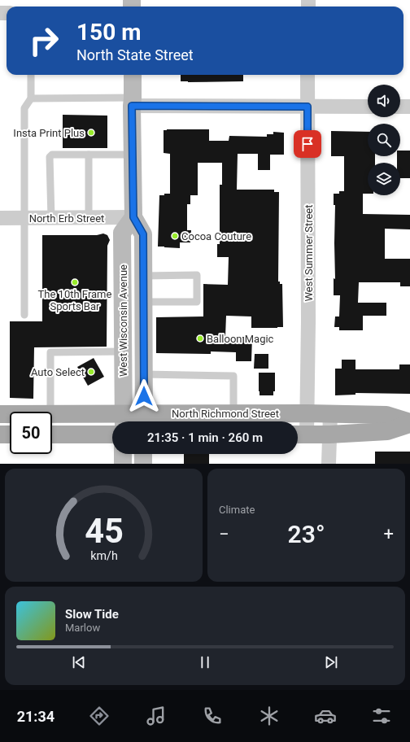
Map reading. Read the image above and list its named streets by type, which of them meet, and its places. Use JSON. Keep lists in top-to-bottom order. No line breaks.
{"streets":{"main road":["West Wisconsin Avenue","North Richmond Street"],"street":["North Erb Street","West Summer Street"]},"crossings":[["North Erb Street","West Wisconsin Avenue"],["West Summer Street","North Richmond Street"],["West Wisconsin Avenue","North Richmond Street"]],"places":["Insta Print Plus","Cocoa Couture","The 10th Frame Sports Bar","Balloon Magic","Auto Select"],"page":{"turn":["150 m","North State Street"],"limit":"50","trip":"21:35 · 1 min · 260 m","tile":"Climate","heat":["−","23°","+"],"song":["Slow Tide","Marlow"],"tabs":"21:34","gauge":["45","km/h"]}}
